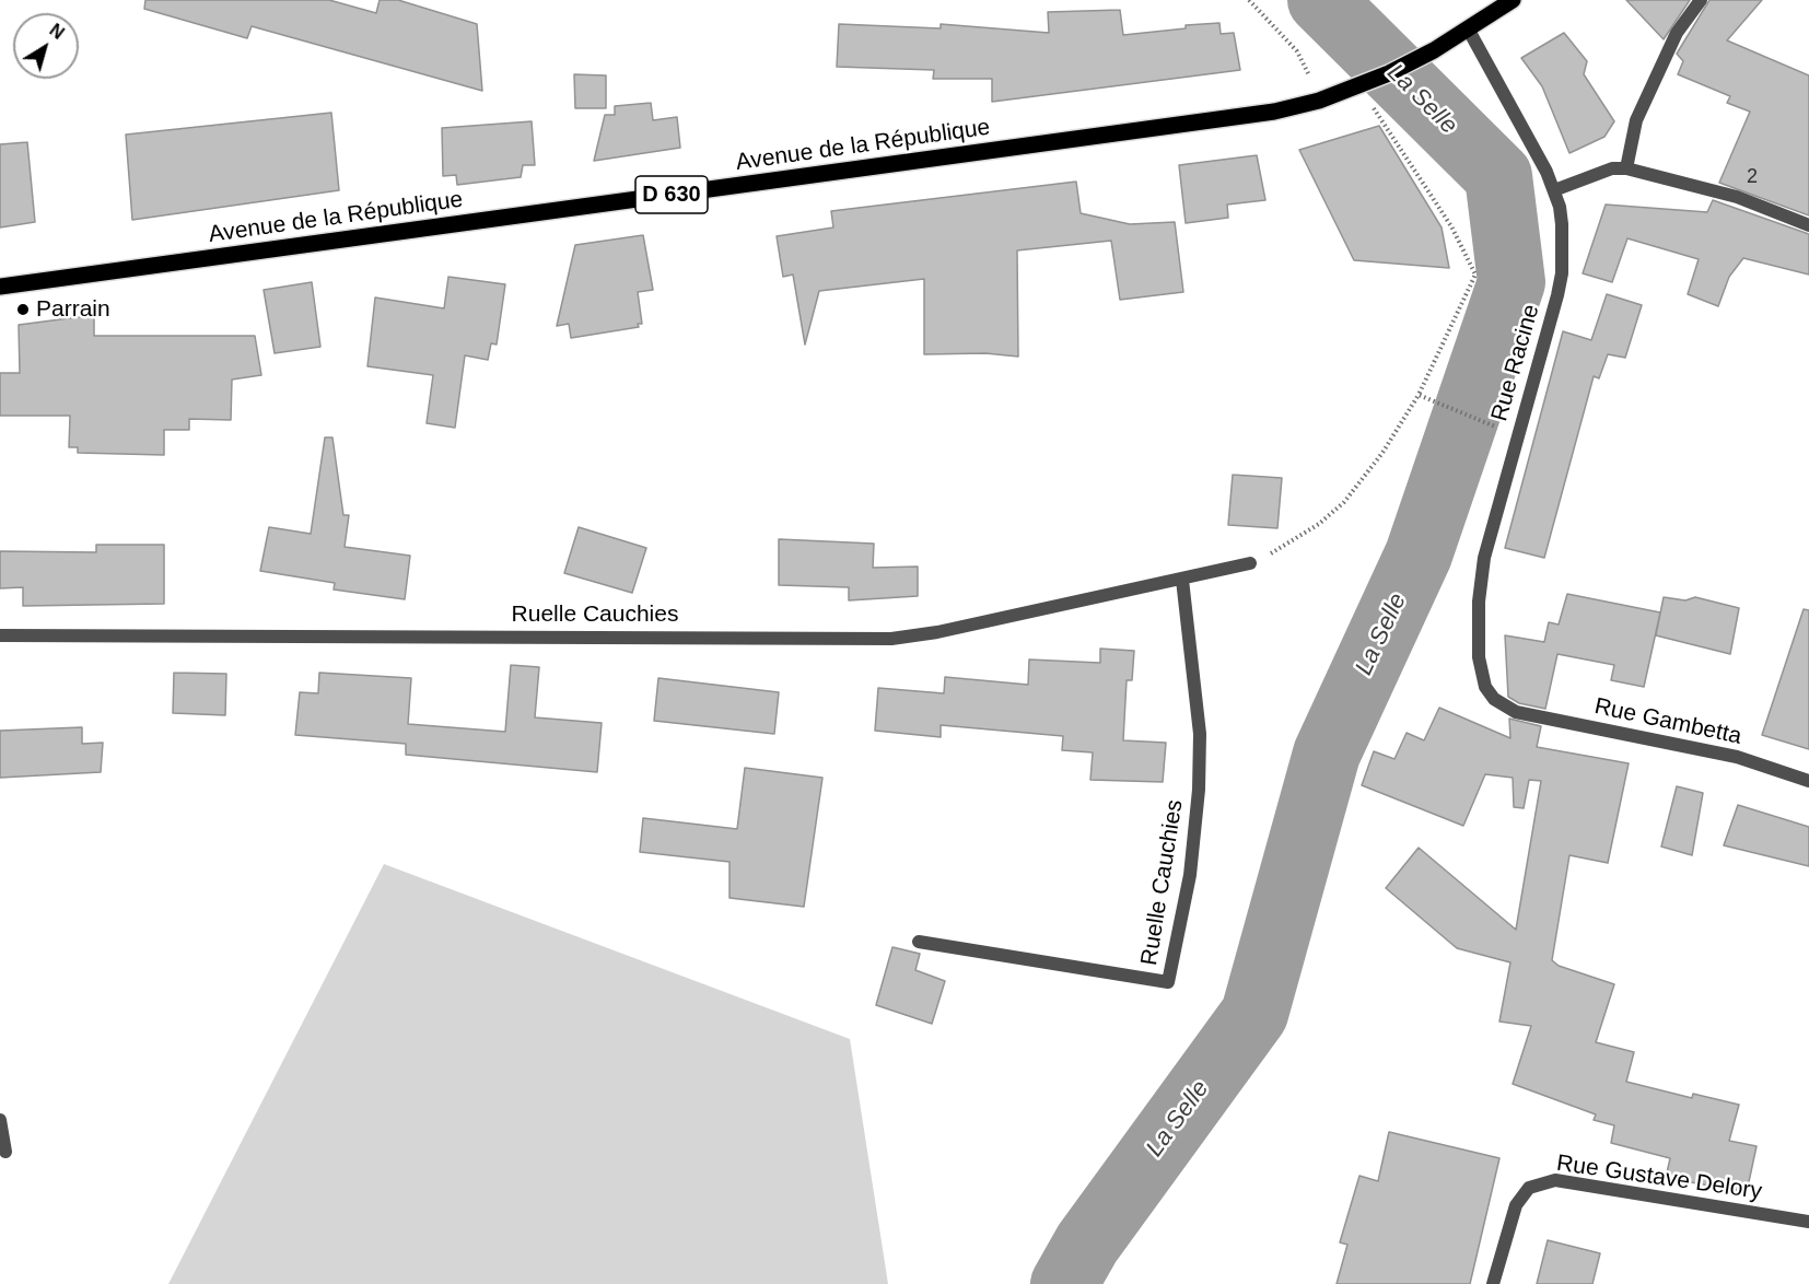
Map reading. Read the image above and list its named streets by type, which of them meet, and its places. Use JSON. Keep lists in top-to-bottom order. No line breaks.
{"streets":{"main road":["Avenue de la République","D 630"],"street":["Rue Racine","Ruelle Cauchies","Rue Gambetta","Rue Gustave Delory"]},"crossings":[["Avenue de la République","Rue Racine"],["Rue Racine","Rue Gambetta"]],"water":["La Selle"],"places":["Parrain"],"house_numbers":["2"],"north":"top right"}
